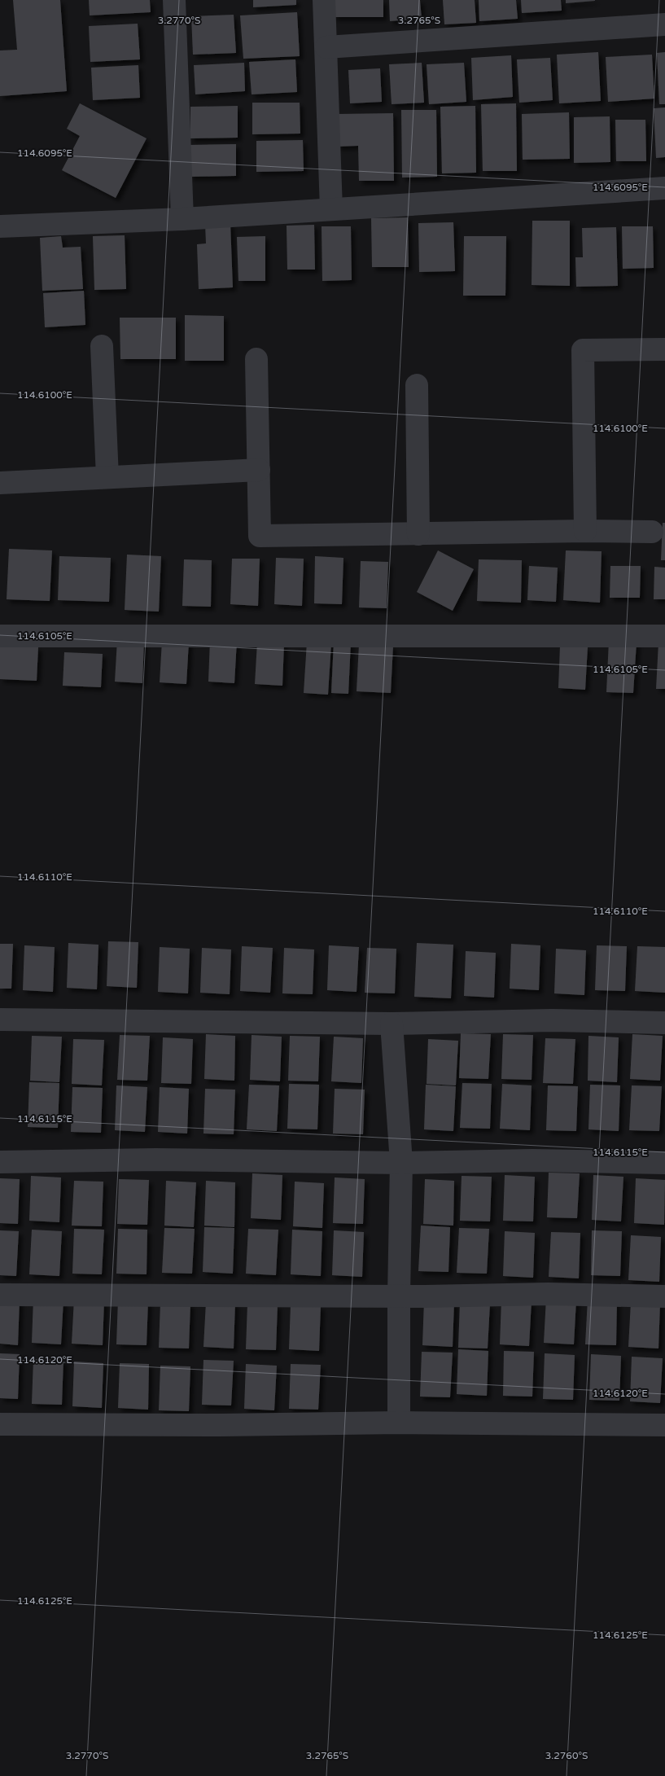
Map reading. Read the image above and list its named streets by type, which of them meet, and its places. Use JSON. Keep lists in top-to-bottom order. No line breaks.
{"coordinates":["3.2770°S","3.2765°S","114.6095°E","114.6100°E","114.6105°E","114.6110°E","114.6115°E","114.6120°E","114.6125°E","3.2760°S"]}
